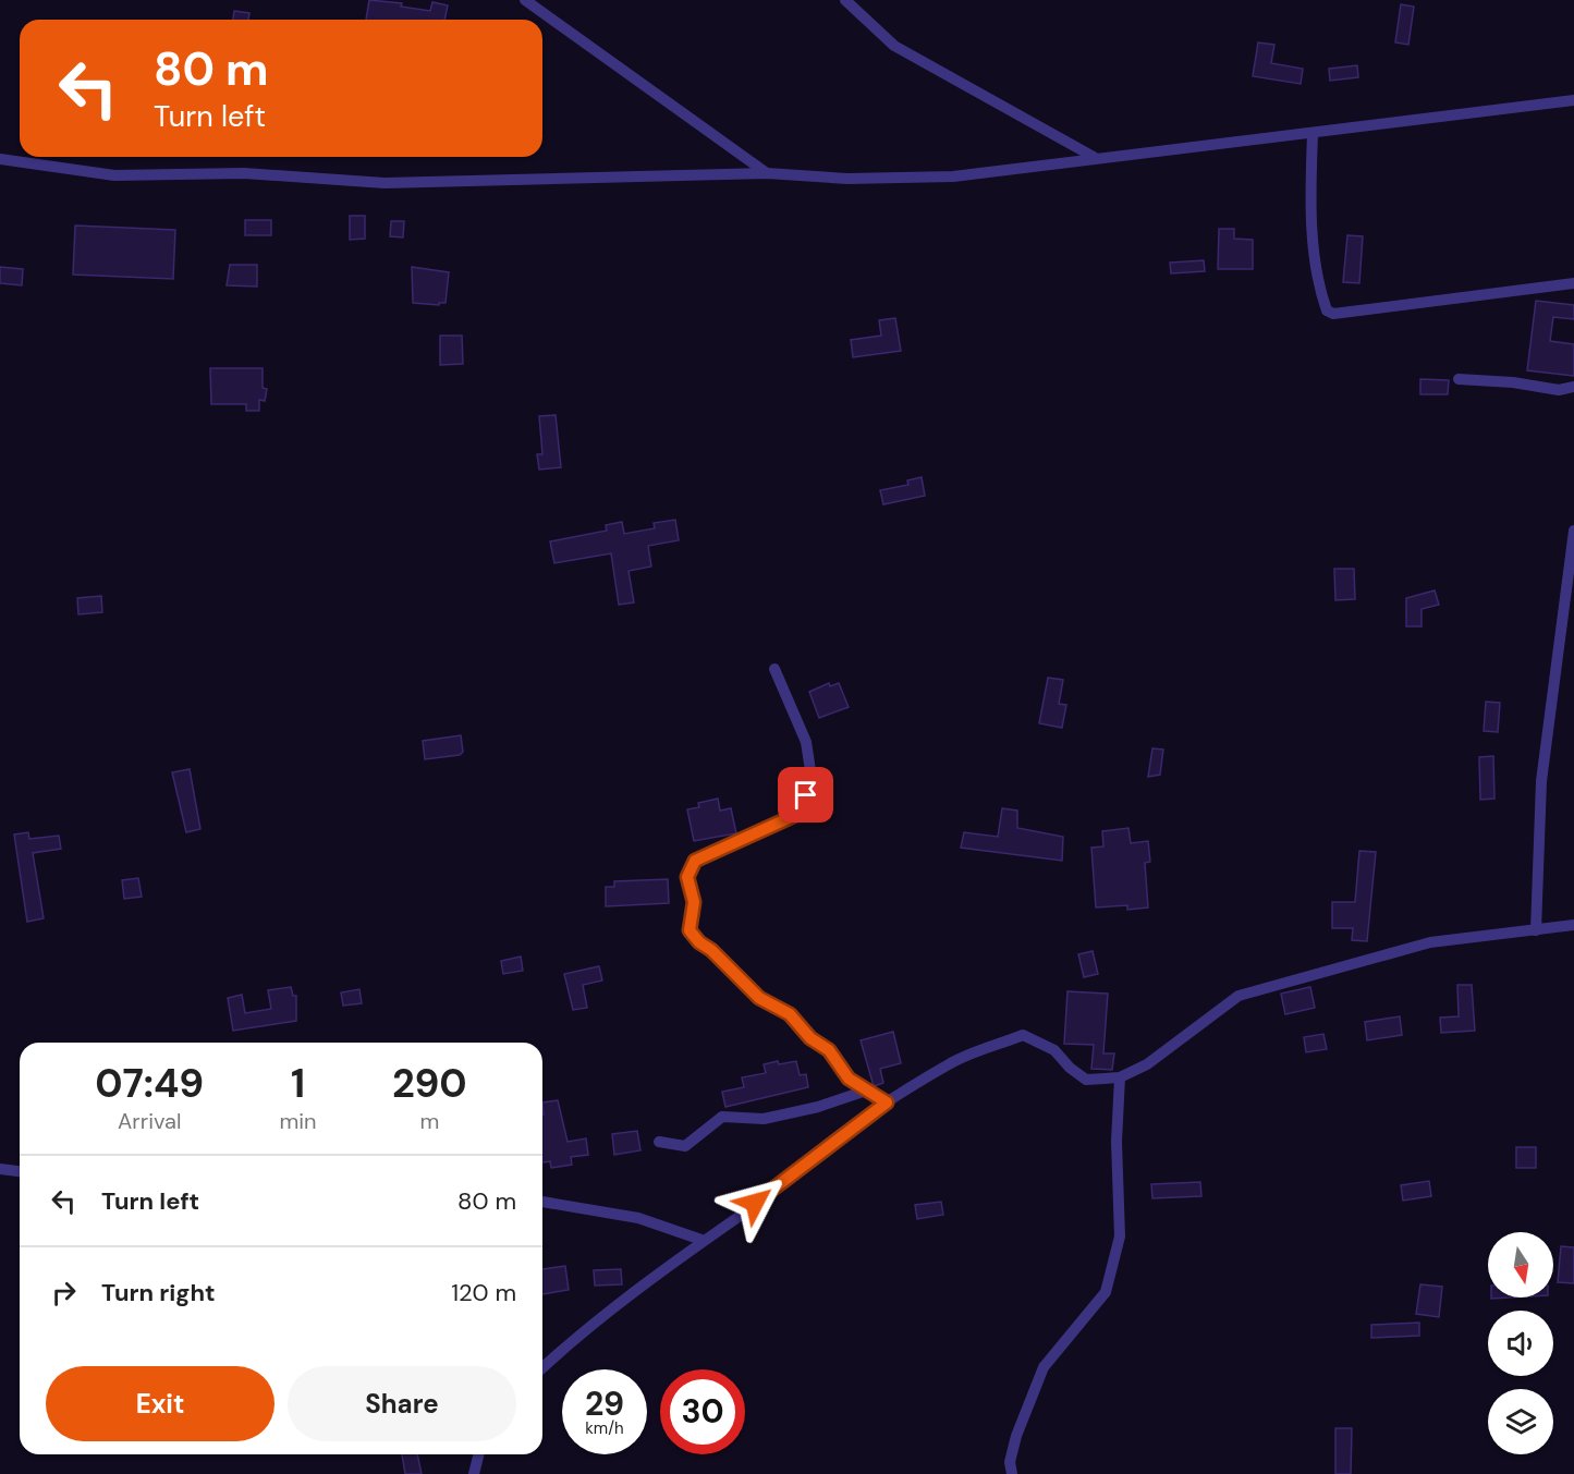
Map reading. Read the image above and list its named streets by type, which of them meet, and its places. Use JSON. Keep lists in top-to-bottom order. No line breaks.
{"north":"bottom","page":{"turn":["80 m","Turn left"],"eta":["07:49","Arrival","1","min","290","m"],"list":[{"name":"Turn left","value":"80 m"},{"name":"Turn right","value":"120 m"}],"buttons":["Exit","Share"],"speed":"29 km/h","limit":"30"}}
